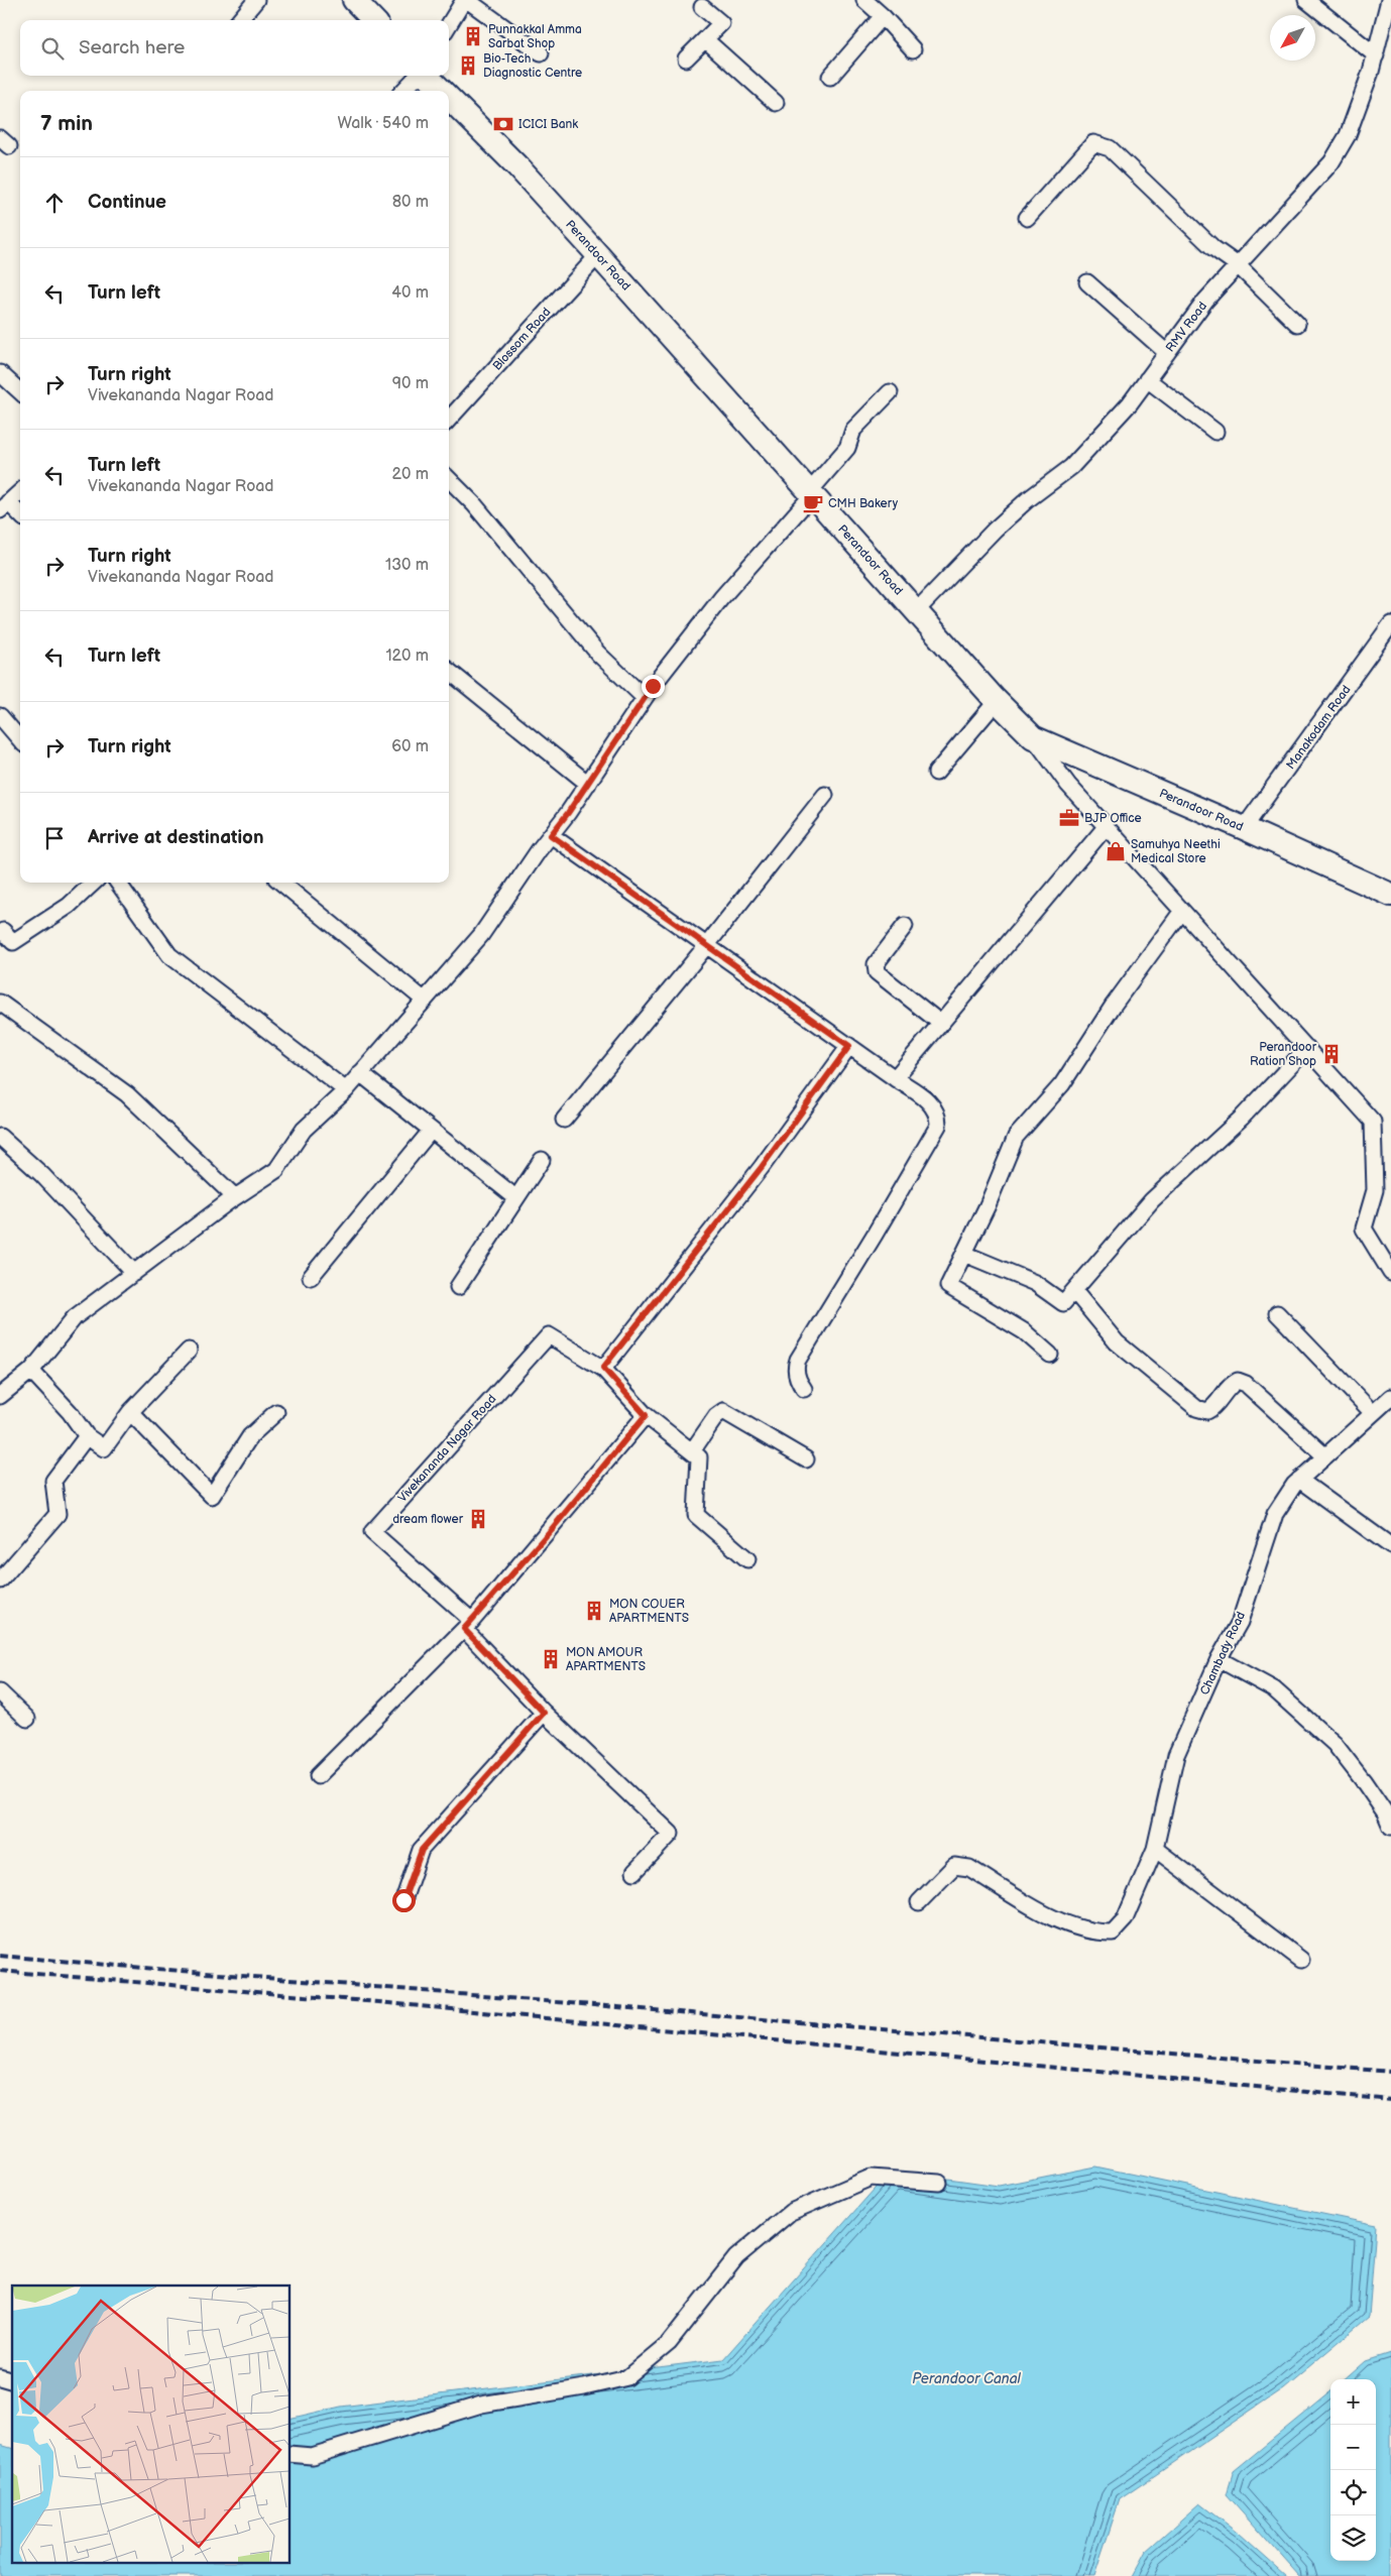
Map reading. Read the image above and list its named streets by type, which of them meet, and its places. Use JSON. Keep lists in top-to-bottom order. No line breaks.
{"streets":{"main road":["Perandoor Road"],"street":["RMV Road","Blossom Road","Manakodam Road","Vivekananda Nagar Road","Chambady Road"]},"crossings":[["Perandoor Road","RMV Road"],["Perandoor Road","Blossom Road"],["Perandoor Road","Manakodam Road"]],"water":["Perandoor Canal"],"places":{"building":["Punnakkal Amma Sarbat Shop","Bio-Tech Diagnostic Centre","Perandoor Ration Shop","dream flower","MON COUER APARTMENTS","MON AMOUR APARTMENTS"],"bank":["ICICI Bank"],"cafe":["CMH Bakery"],"office":["BJP Office"],"shop":["Samuhya Neethi Medical Store"]},"north":"bottom left","page":{"search":"Search here","heading":["7 min","Walk · 540 m"],"list":[["Continue","80 m"],["Turn left","40 m"],["Turn right","Vivekananda Nagar Road","90 m"],["Turn left","Vivekananda Nagar Road","20 m"],["Turn right","Vivekananda Nagar Road","130 m"],["Turn left","120 m"],["Turn right","60 m"],"Arrive at destination"],"map_buttons":["+","−"]}}
